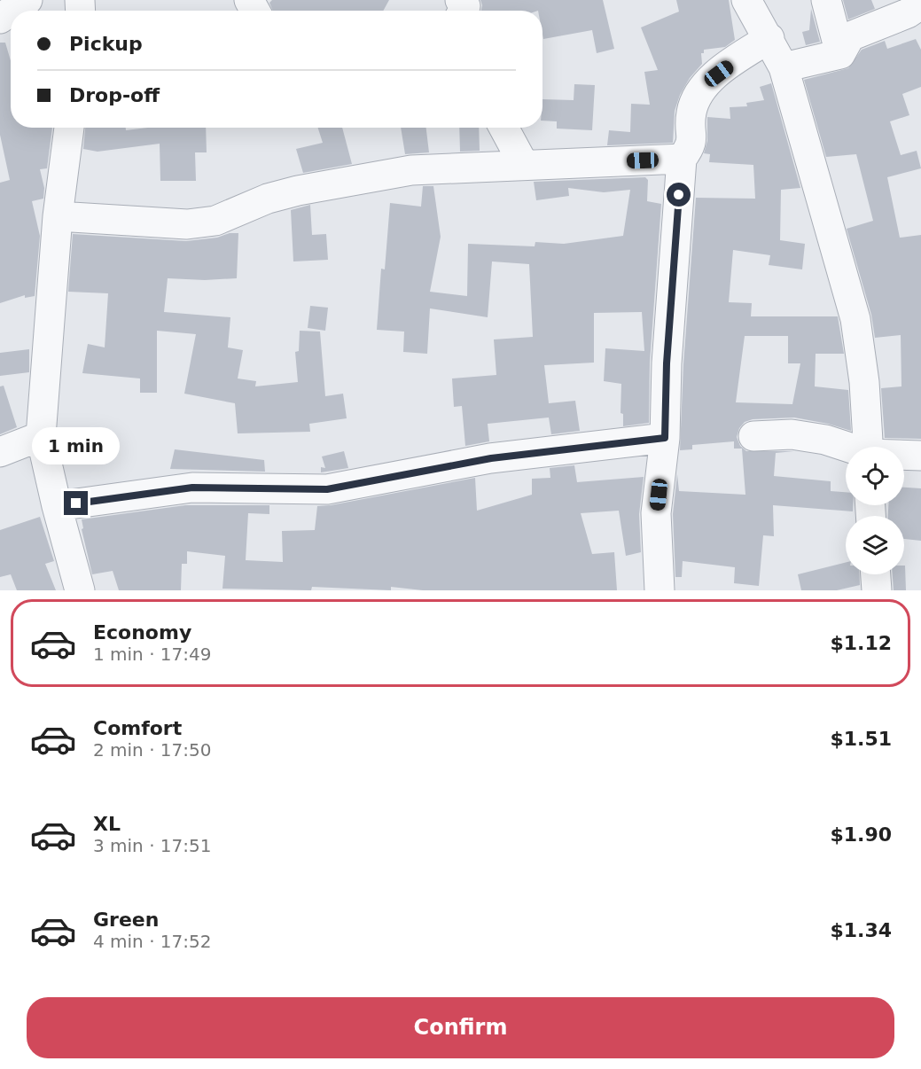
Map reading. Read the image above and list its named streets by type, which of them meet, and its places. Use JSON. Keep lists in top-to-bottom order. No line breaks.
{"page":{"banner":["Pickup","Drop-off"],"bubble":"1 min","list":[{"name":"Economy","note":"1 min · 17:49","value":"$1.12"},{"name":"Comfort","note":"2 min · 17:50","value":"$1.51"},{"name":"XL","note":"3 min · 17:51","value":"$1.90"},{"name":"Green","note":"4 min · 17:52","value":"$1.34"}],"buttons":"Confirm"}}
